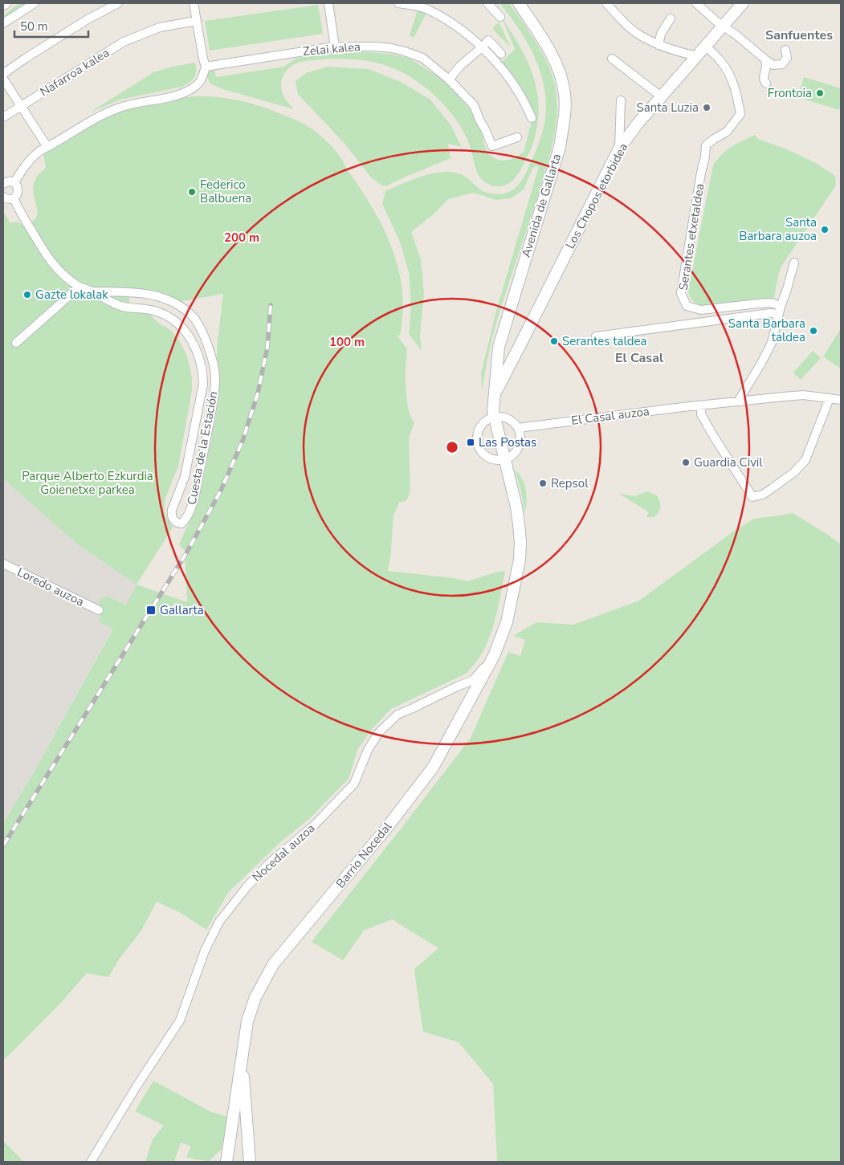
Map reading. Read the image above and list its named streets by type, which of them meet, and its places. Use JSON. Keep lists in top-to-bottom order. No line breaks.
{"streets":{"street":["Zelai kalea","Nafarroa kalea","Los Chopos etorbidea","Avenida de Gallarta","Serantes etxetaldea","El Casal auzoa","Cuesta de la Estación","Loredo auzoa","Nocedal auzoa","Barrio Nocedal"]},"crossings":[["Los Chopos etorbidea","Avenida de Gallarta"],["Los Chopos etorbidea","Serantes etxetaldea"],["Avenida de Gallarta","Barrio Nocedal"],["Nocedal auzoa","Barrio Nocedal"]],"districts":["Sanfuentes","El Casal"],"parks":["Parque Alberto Ezkurdia Goienetxe parkea"],"places":{"other":["Frontoia","Santa Luzia","Federico Balbuena","Santa Barbara auzoa","Gazte lokalak","Santa Barbara taldea","Serantes taldea","Guardia Civil","Repsol"],"transit":["Las Postas","Gallarta"]},"scale_bar":"50 m","rings":["200 m","100 m"]}
